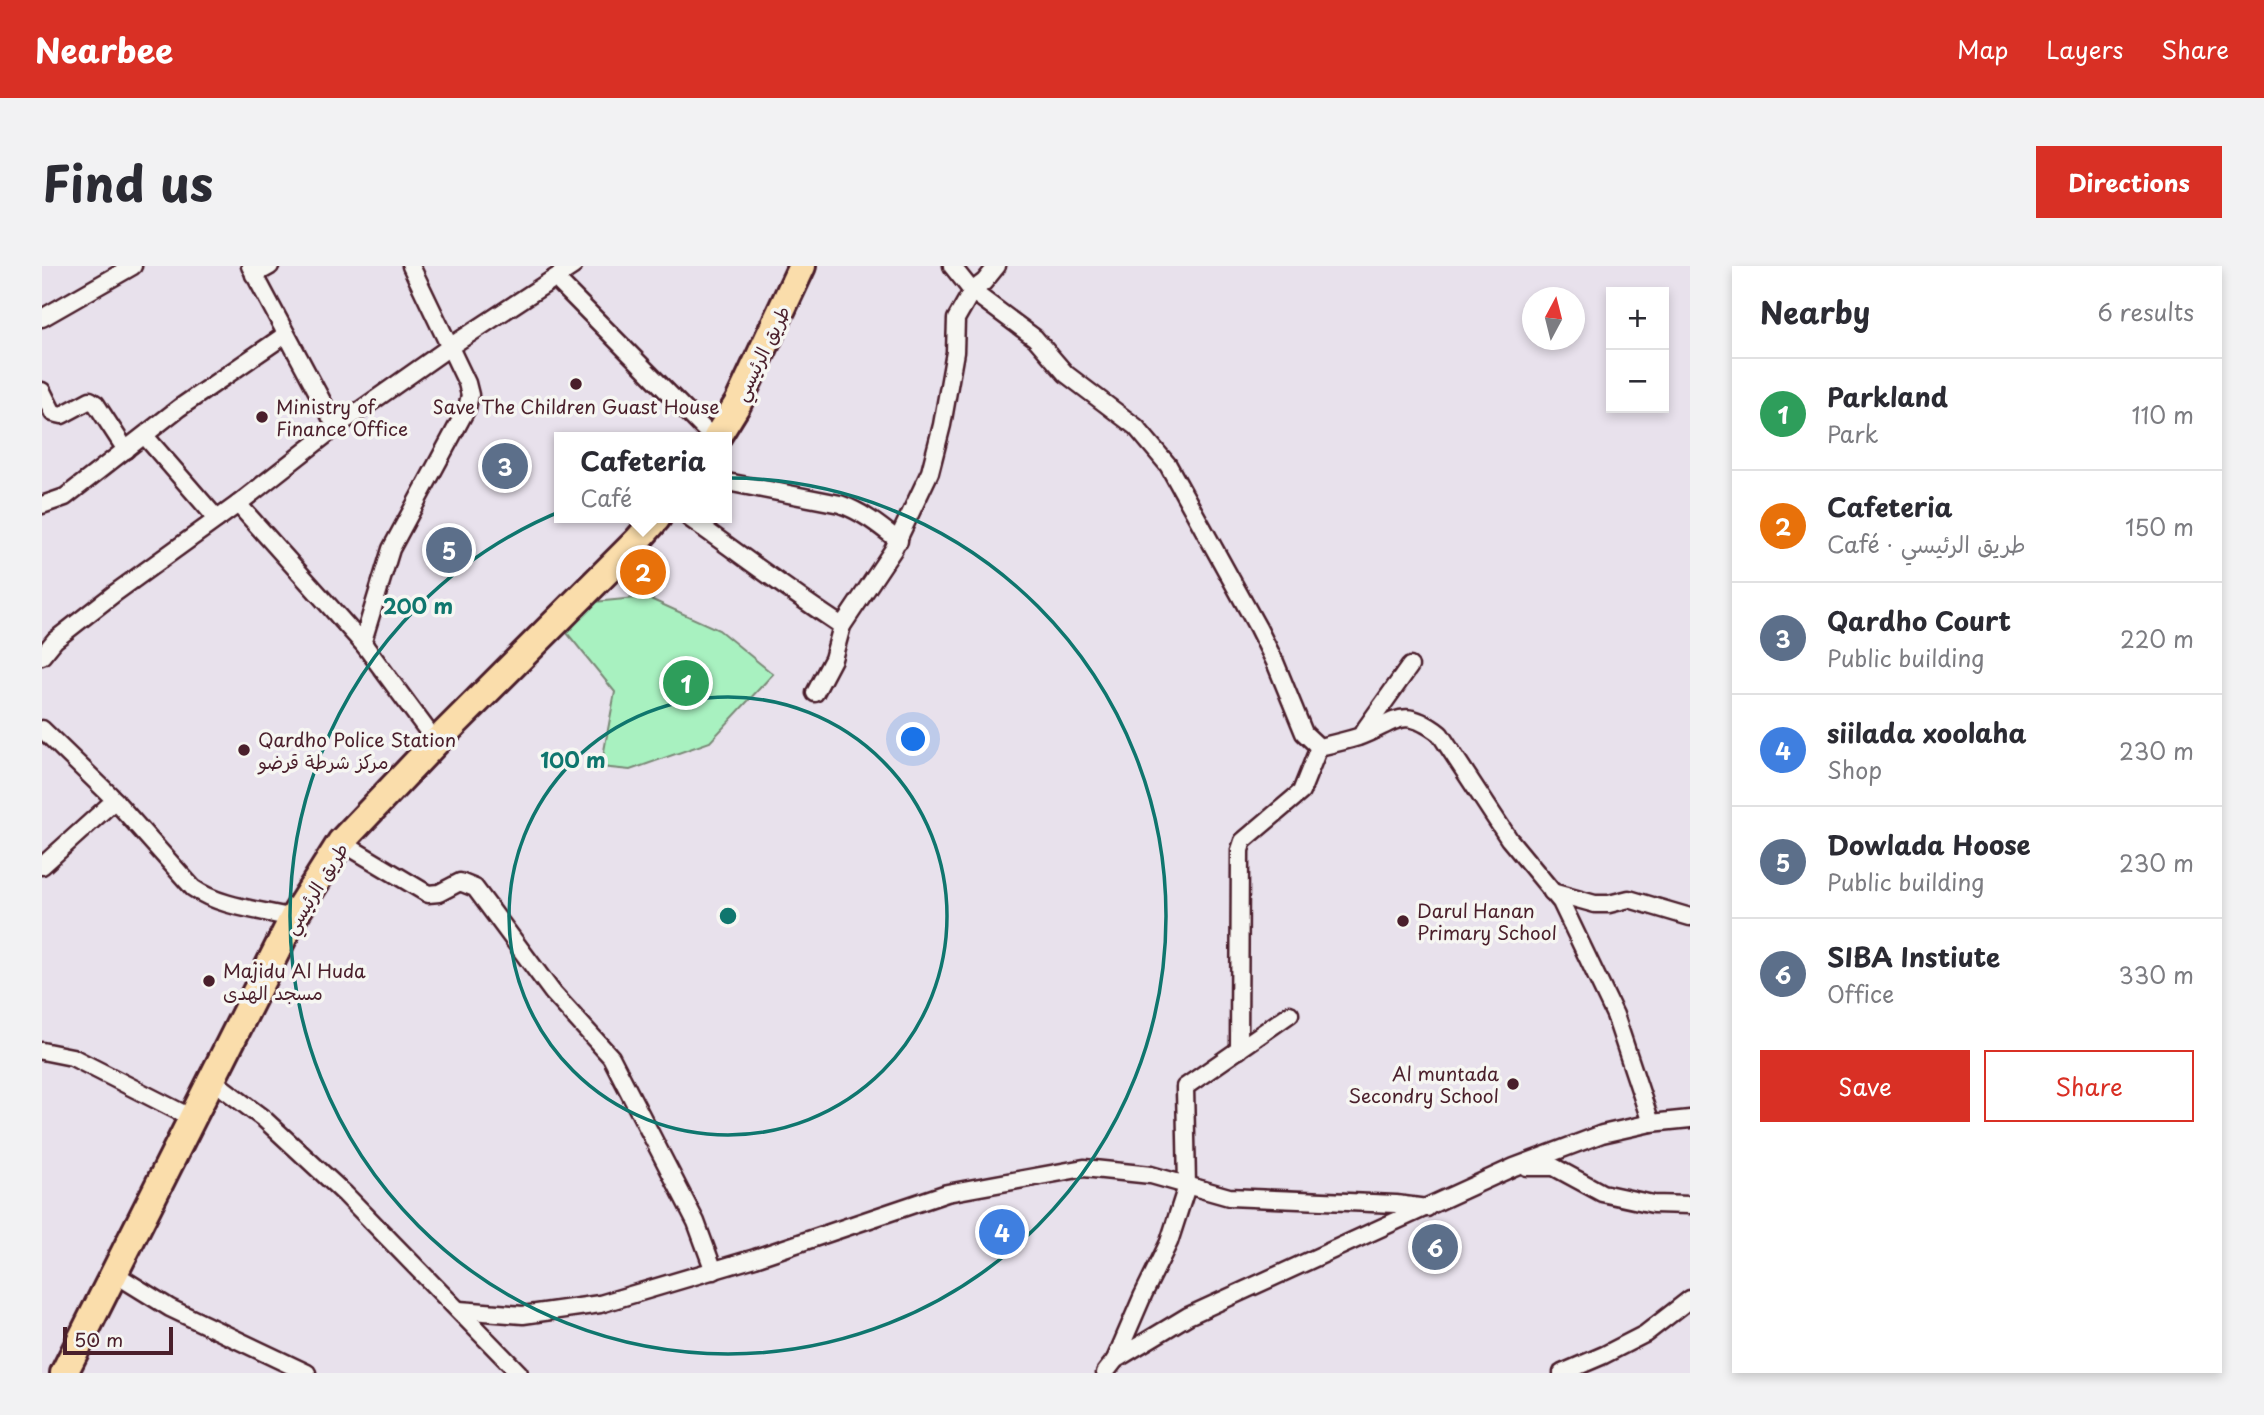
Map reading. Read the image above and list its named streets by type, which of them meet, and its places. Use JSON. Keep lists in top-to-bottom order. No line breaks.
{"streets":{"main road":["طريق الرئيسي"]},"places":["Save The Children Guast House","Ministry of Finance Office","Qardho Police Station مركز شرطة قرضو","Darul Hanan Primary School","Majidu Al Huda مسجد الهدى","Al muntada Secondry School"],"scale_bar":"50 m","north":"top","page":{"header":"Nearbee","nav":["Map","Layers","Share"],"title":"Find us","buttons":["Directions",["Save","Share"]],"heading":["Nearby","6 results"],"map_buttons":["+","−"],"list":[{"mark":"1","name":"Parkland","note":"Park","value":"110 m"},{"mark":"2","name":"Cafeteria","note":"Café · طريق الرئيسي","value":"150 m"},{"mark":"3","name":"Qardho Court","note":"Public building","value":"220 m"},{"mark":"4","name":"siilada xoolaha","note":"Shop","value":"230 m"},{"mark":"5","name":"Dowlada Hoose","note":"Public building","value":"230 m"},{"mark":"6","name":"SIBA Instiute","note":"Office","value":"330 m"}],"popup":["Cafeteria","Café"],"pins":["3","5","2","1","4","6"],"scale":"50 m"},"rings":["200 m","100 m"]}
